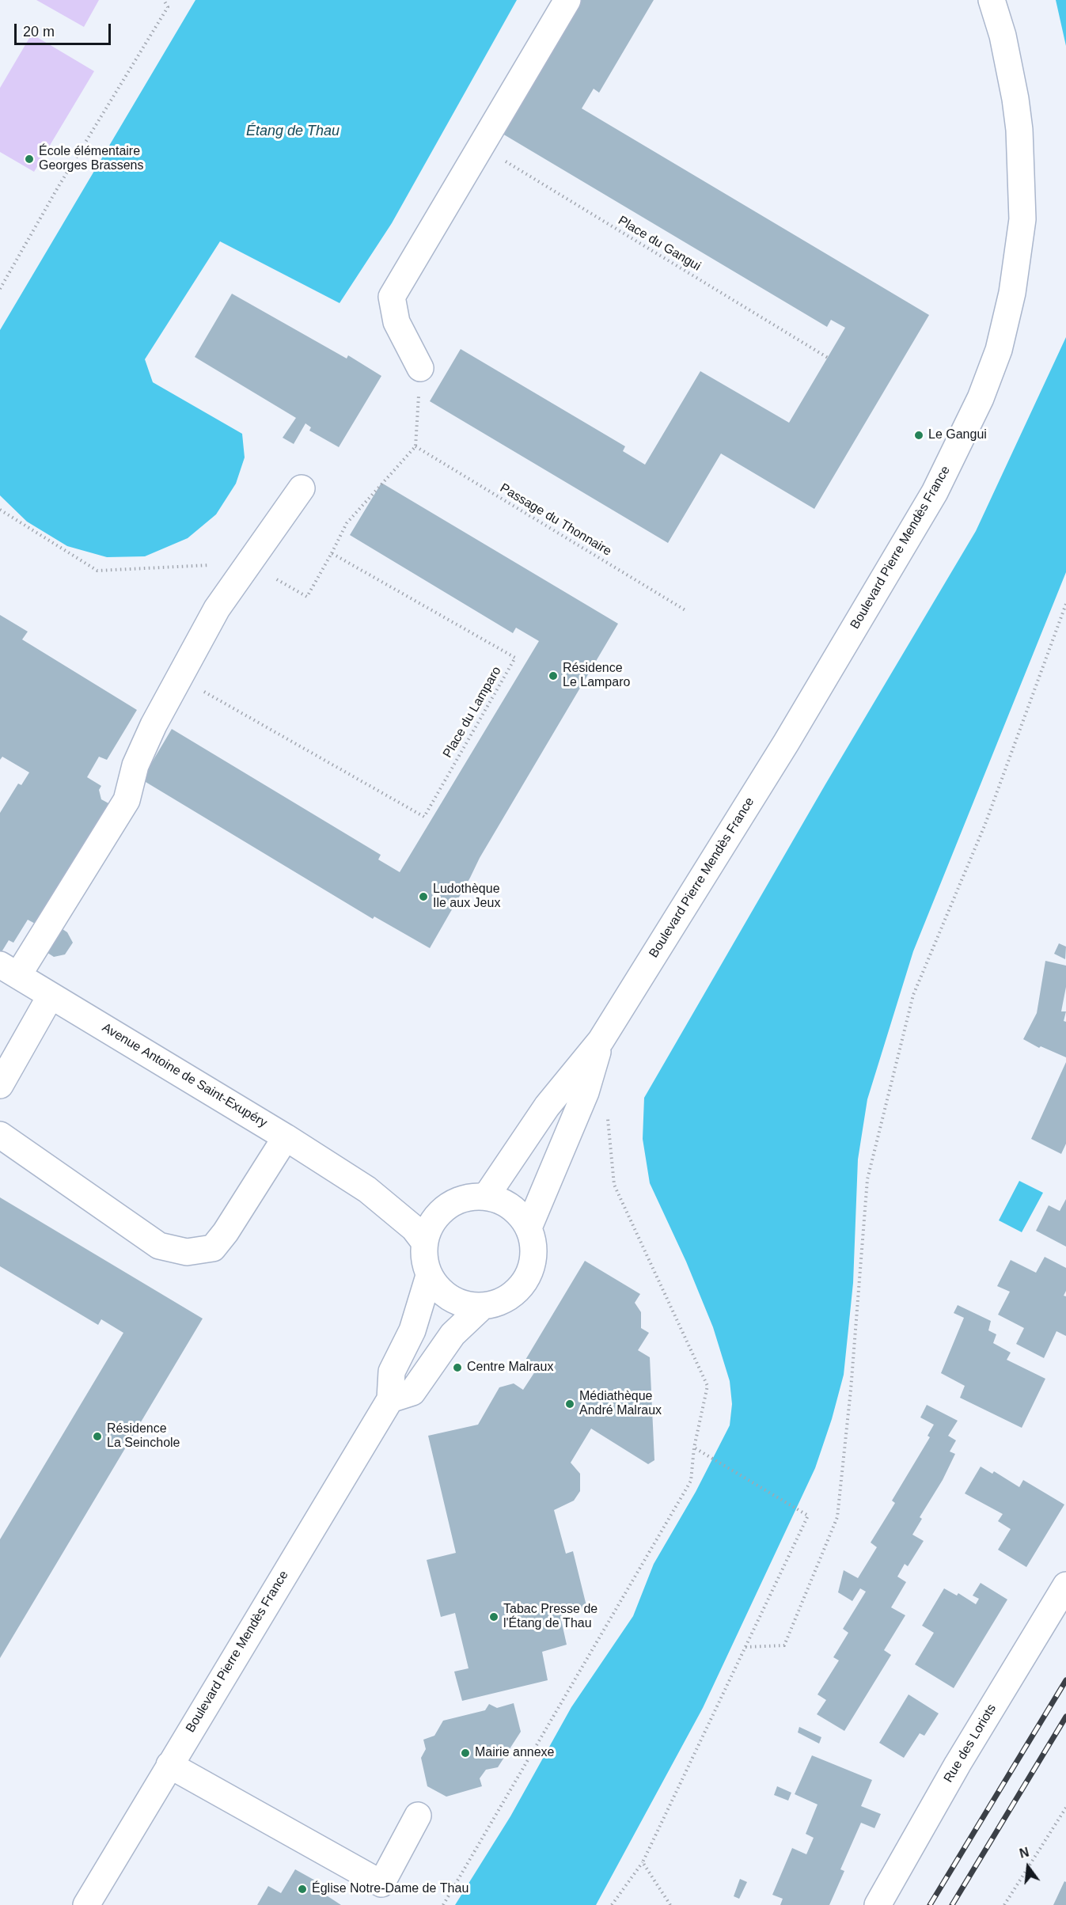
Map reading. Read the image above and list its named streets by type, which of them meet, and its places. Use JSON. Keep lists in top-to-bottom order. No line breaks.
{"streets":{"street":["Boulevard Pierre Mendès France","Avenue Antoine de Saint-Exupéry","Rue des Loriots"],"path":["Place du Gangui","Passage du Thonnaire","Place du Lamparo"]},"crossings":[["Boulevard Pierre Mendès France","Avenue Antoine de Saint-Exupéry"]],"water":["Étang de Thau"],"places":["École élémentaire Georges Brassens","Le Gangui","Résidence Le Lamparo","Ludothèque Ile aux Jeux","Centre Malraux","Médiathèque André Malraux","Résidence La Seinchole","Tabac Presse de l'Étang de Thau","Mairie annexe","Église Notre-Dame de Thau"],"scale_bar":"20 m","north":"top"}
